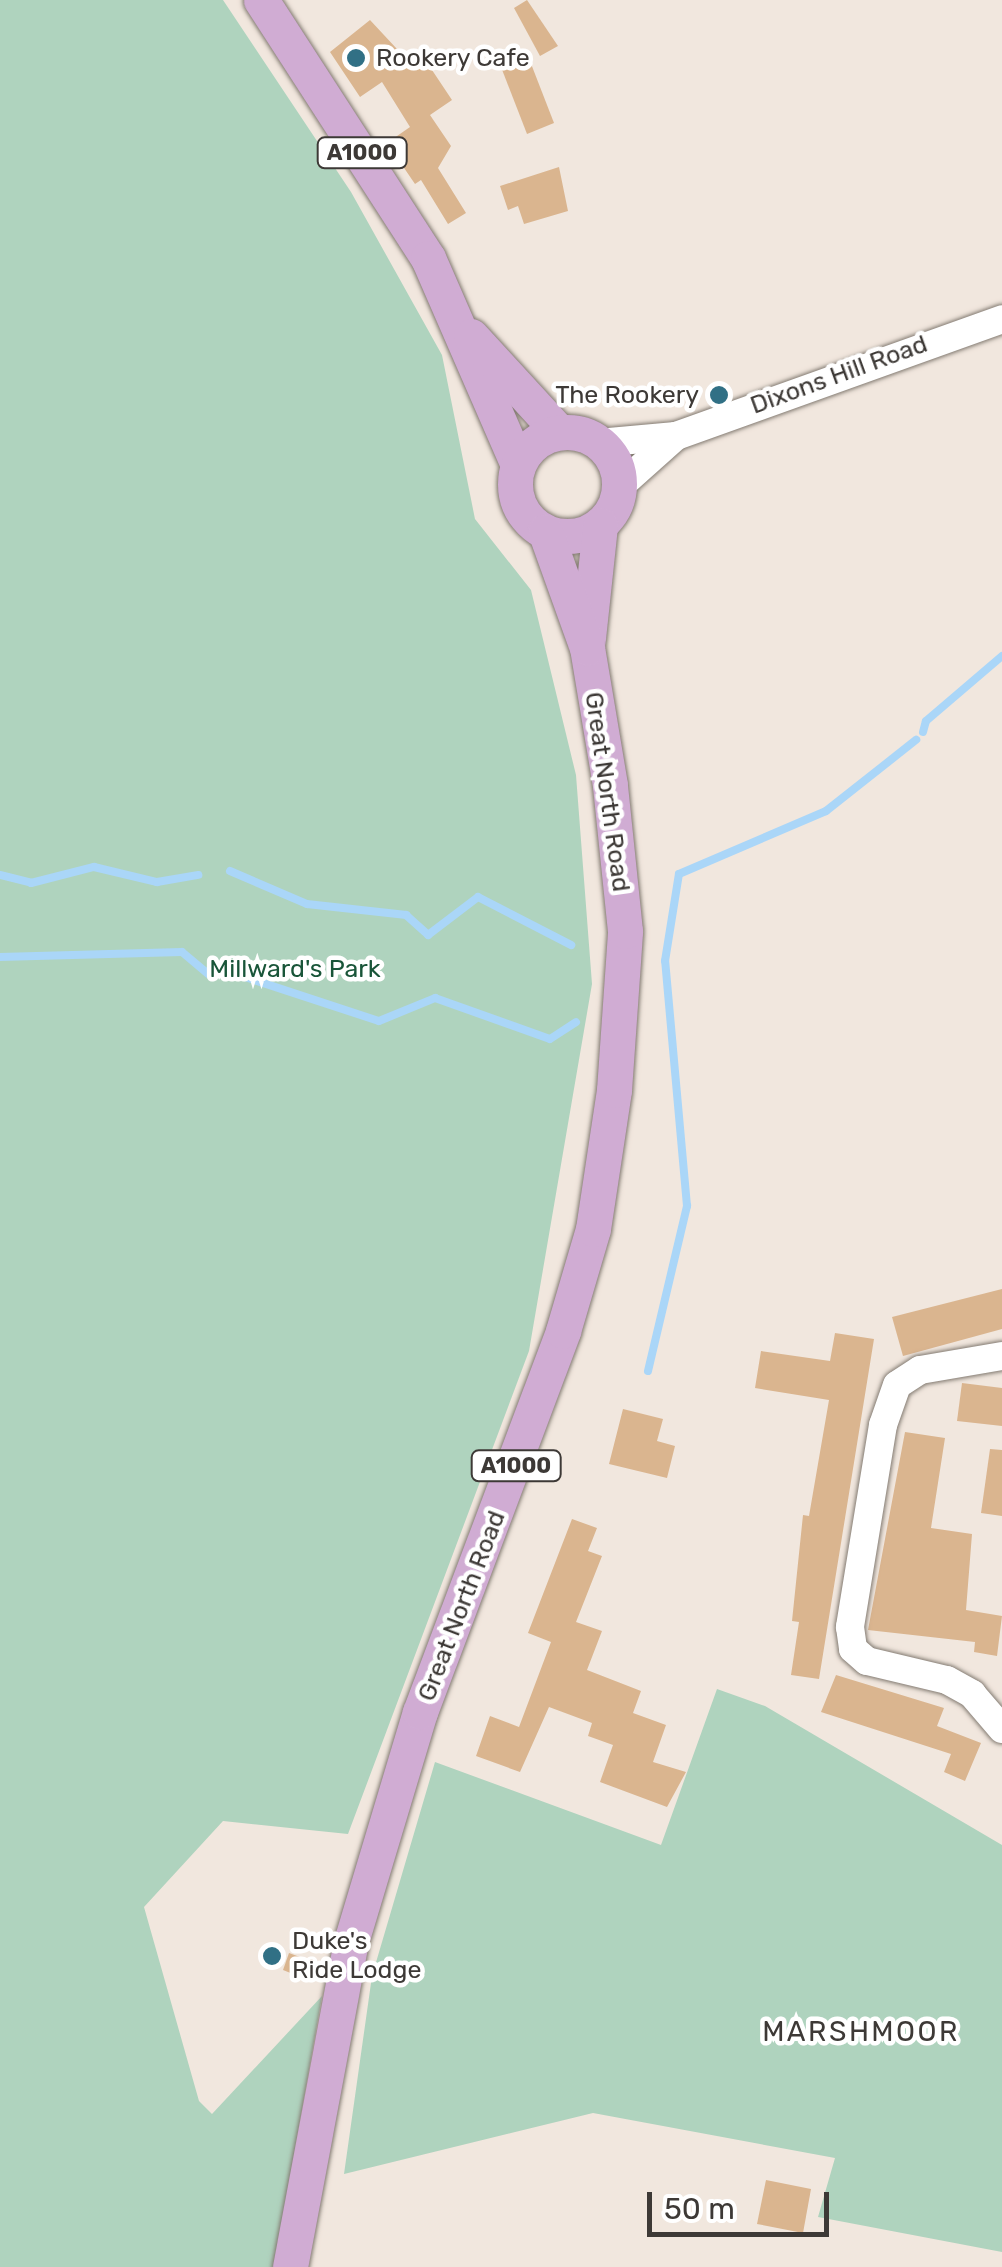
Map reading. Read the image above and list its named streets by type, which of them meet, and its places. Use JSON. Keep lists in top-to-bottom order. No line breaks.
{"streets":{"main road":["A1000","Great North Road"],"street":["Dixons Hill Road"]},"crossings":[["A1000","Dixons Hill Road"],["A1000","Great North Road"],["Dixons Hill Road","Great North Road"]],"districts":["MARSHMOOR"],"parks":["Millward's Park"],"places":["Rookery Cafe","The Rookery","Duke's Ride Lodge"],"scale_bar":"50 m"}
